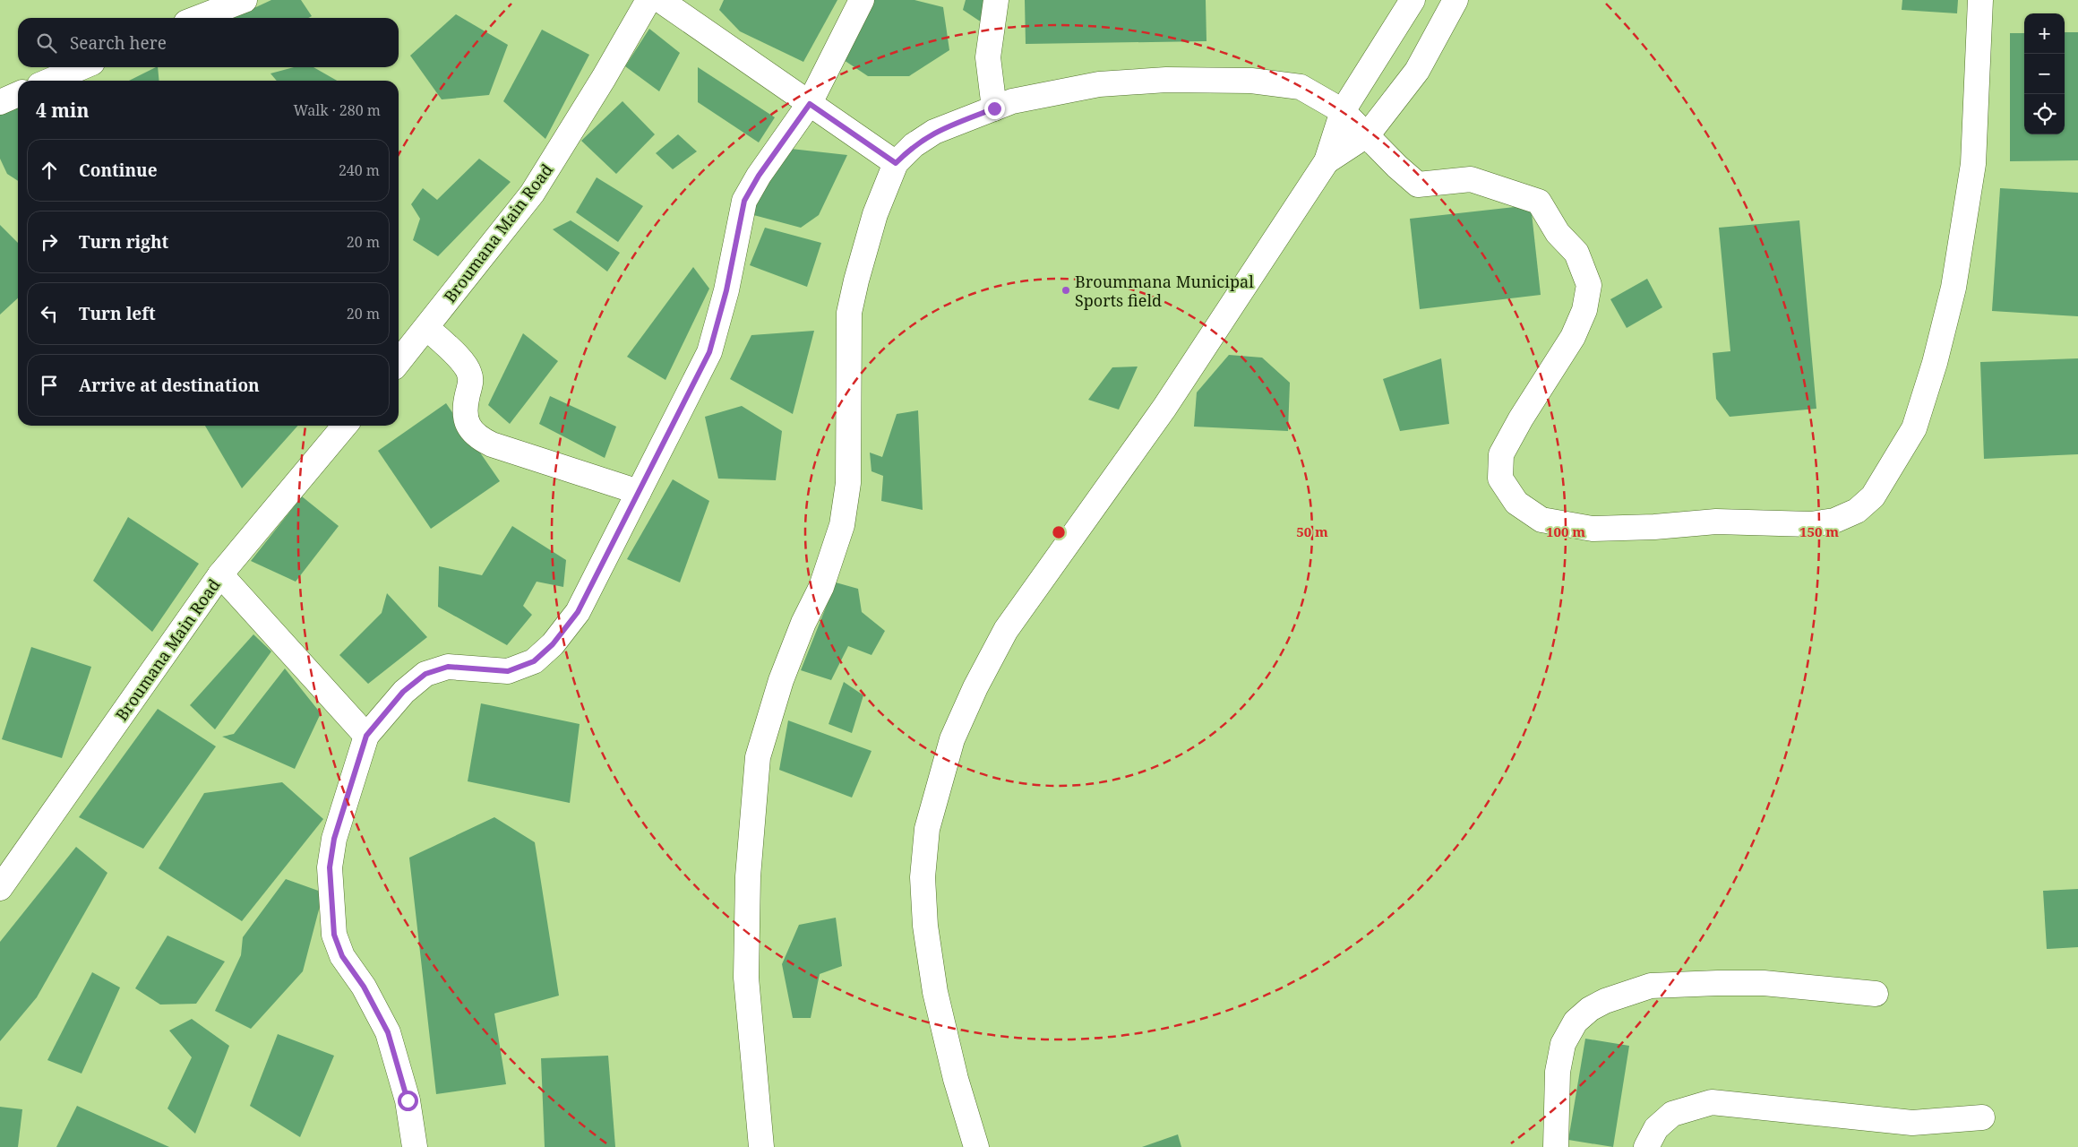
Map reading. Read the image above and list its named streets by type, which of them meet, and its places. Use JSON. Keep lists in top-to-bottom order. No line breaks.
{"streets":{"street":["Broumana Main Road"]},"places":["Broummana Municipal Sports field"],"page":{"map_buttons":["+","−"],"search":"Search here","heading":["4 min","Walk · 280 m"],"list":[["Continue","240 m"],["Turn right","20 m"],["Turn left","20 m"],"Arrive at destination"]},"rings":["50 m","100 m","150 m"]}
